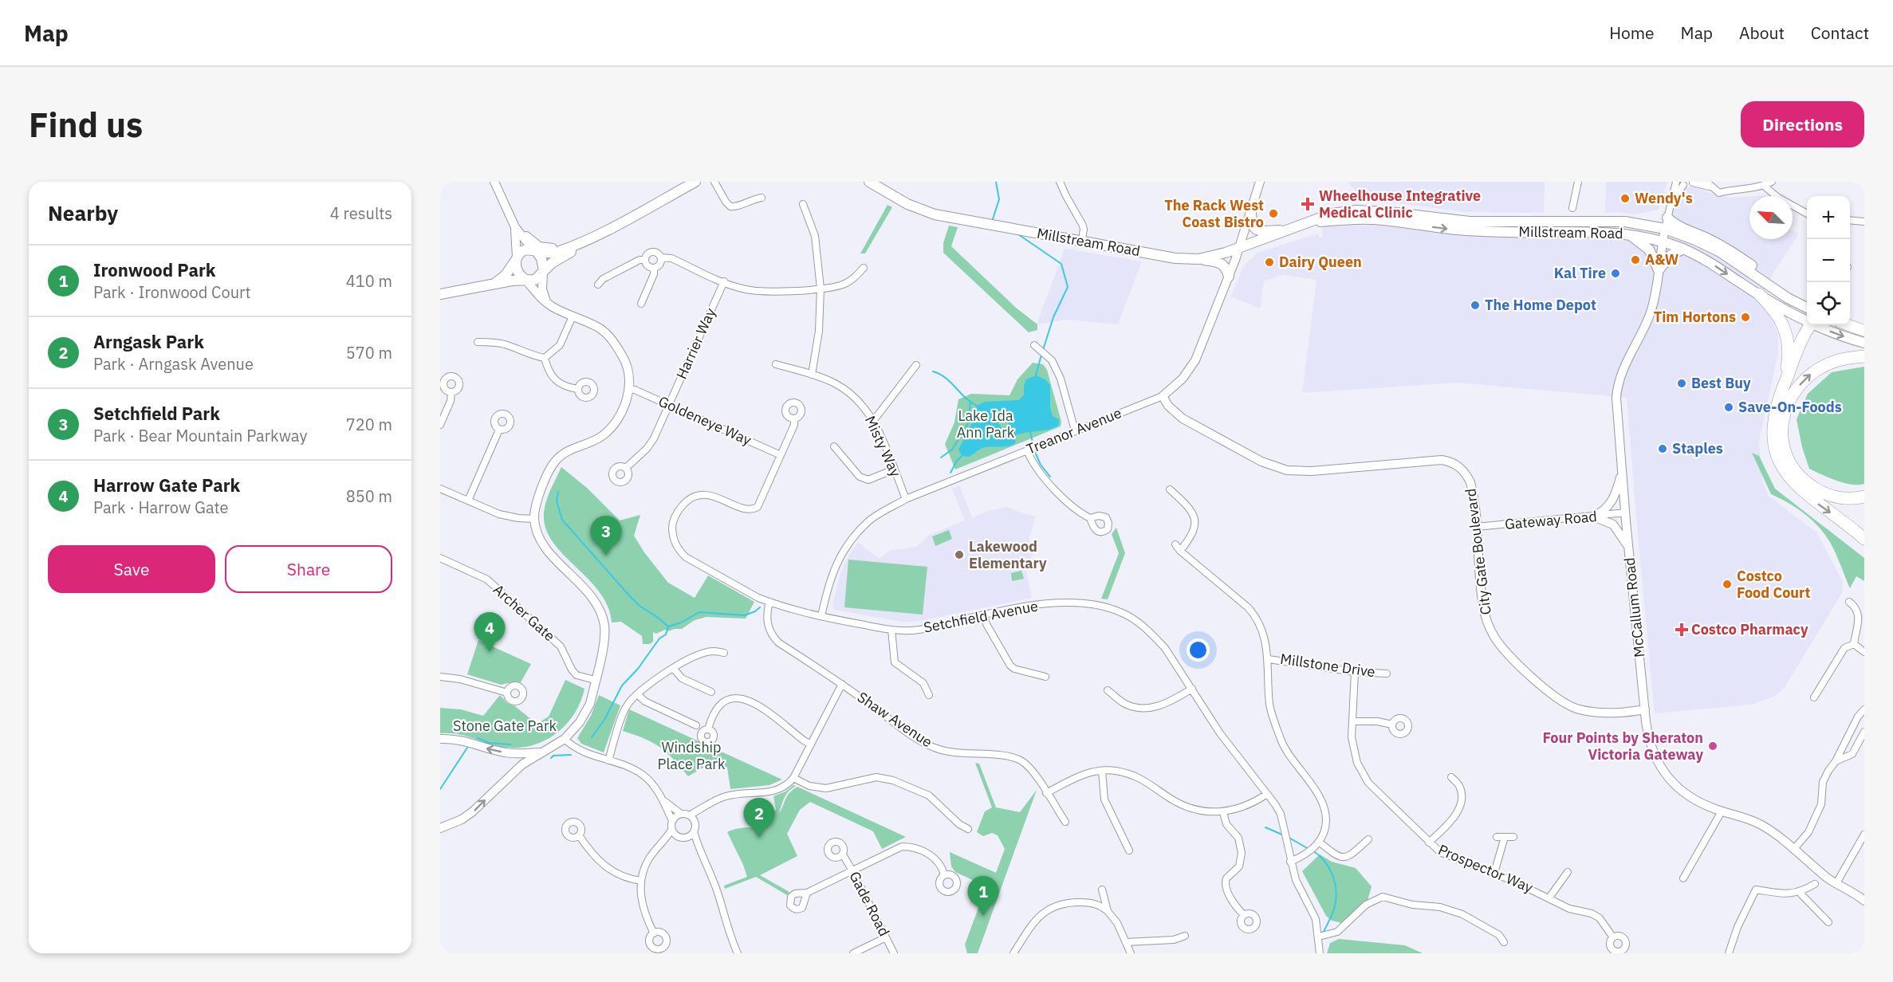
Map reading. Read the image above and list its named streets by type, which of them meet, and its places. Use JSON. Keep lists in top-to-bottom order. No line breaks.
{"streets":{"main road":["Millstream Road"],"street":["Harrier Way","Goldeneye Way","Treanor Avenue","Misty Way","Gateway Road","City Gate Boulevard","McCallum Road","Archer Gate","Setchfield Avenue","Millstone Drive","Shaw Avenue","Prospector Way","Gade Road"]},"crossings":[["Millstream Road","Treanor Avenue"],["Millstream Road","McCallum Road"],["Harrier Way","Goldeneye Way"],["Goldeneye Way","Setchfield Avenue"],["Treanor Avenue","Misty Way"],["Treanor Avenue","City Gate Boulevard"],["Treanor Avenue","Setchfield Avenue"],["Gateway Road","City Gate Boulevard"],["Gateway Road","McCallum Road"],["City Gate Boulevard","McCallum Road"],["Setchfield Avenue","Shaw Avenue"],["Millstone Drive","Prospector Way"]],"parks":["Lake Ida Ann Park","Stone Gate Park","Windship Place Park"],"places":{"other":["Wendy's","The Rack West Coast Bistro","A&W","Dairy Queen","Kal Tire","The Home Depot","Tim Hortons","Best Buy","Save-On-Foods","Staples","Lakewood Elementary","Costco Food Court","Four Points by Sheraton Victoria Gateway"],"health":["Wheelhouse Integrative Medical Clinic","Costco Pharmacy"]},"north":"top left","page":{"header":"Map","nav":["Home","Map","About","Contact"],"buttons":["Directions",["Save","Share"]],"title":"Find us","heading":["Nearby","4 results"],"map_buttons":["+","−"],"list":[{"mark":"1","name":"Ironwood Park","note":"Park · Ironwood Court","value":"410 m"},{"mark":"2","name":"Arngask Park","note":"Park · Arngask Avenue","value":"570 m"},{"mark":"3","name":"Setchfield Park","note":"Park · Bear Mountain Parkway","value":"720 m"},{"mark":"4","name":"Harrow Gate Park","note":"Park · Harrow Gate","value":"850 m"}],"pins":["3","4","2","1"]}}
